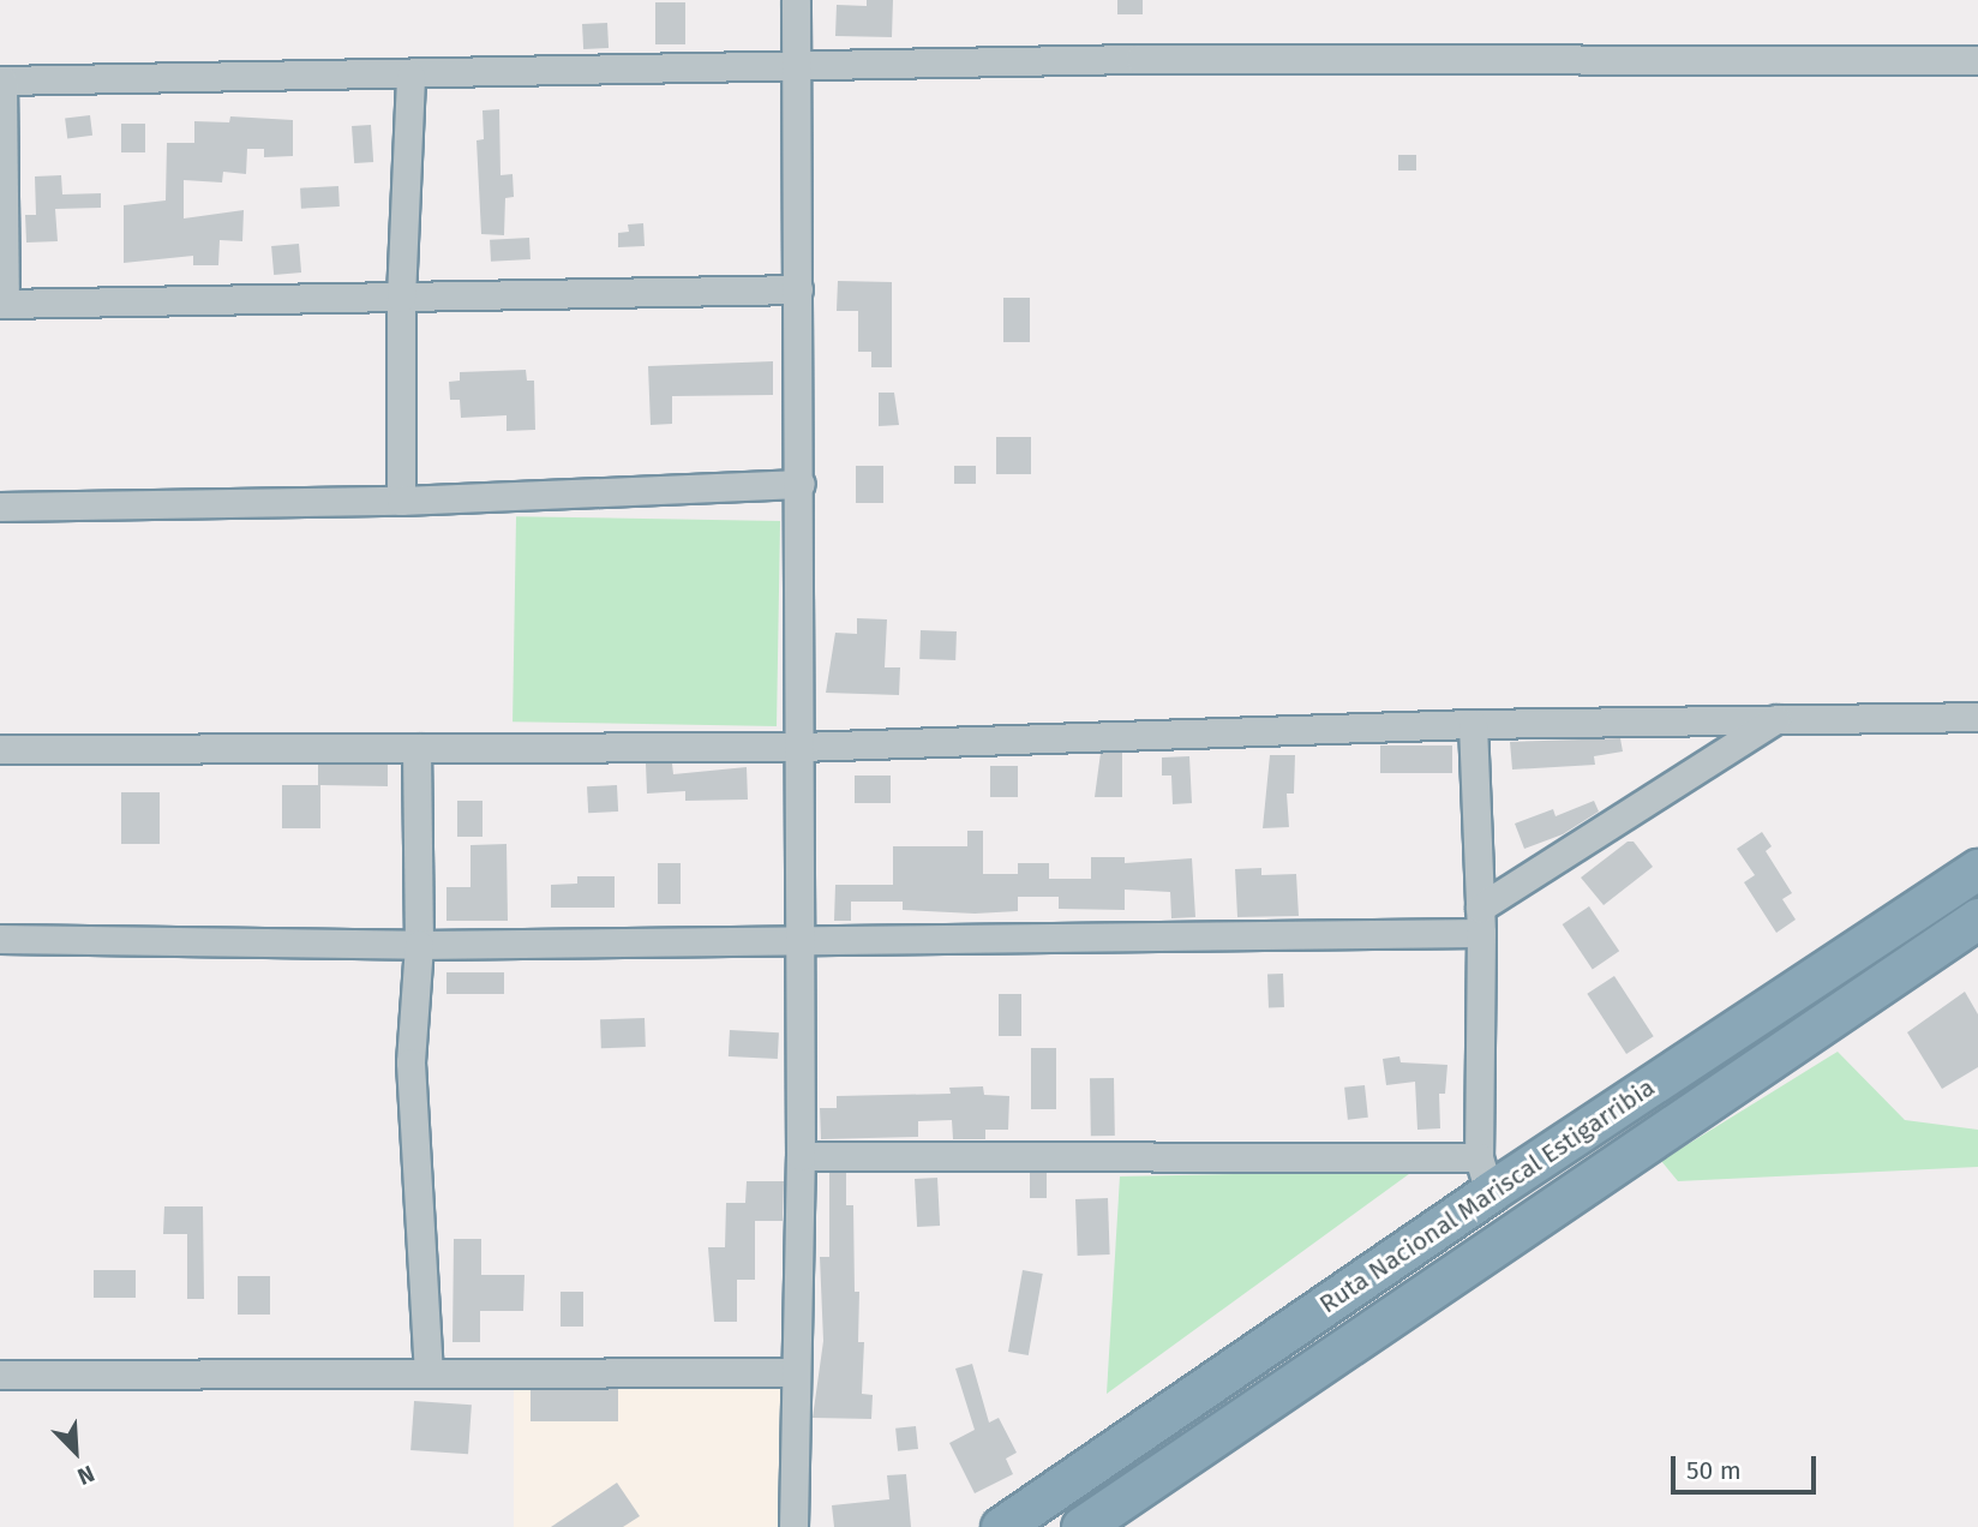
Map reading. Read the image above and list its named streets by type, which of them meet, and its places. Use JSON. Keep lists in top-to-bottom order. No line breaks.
{"streets":{"highway":["Ruta Nacional Mariscal Estigarribia"]},"scale_bar":"50 m","north":"bottom right"}
